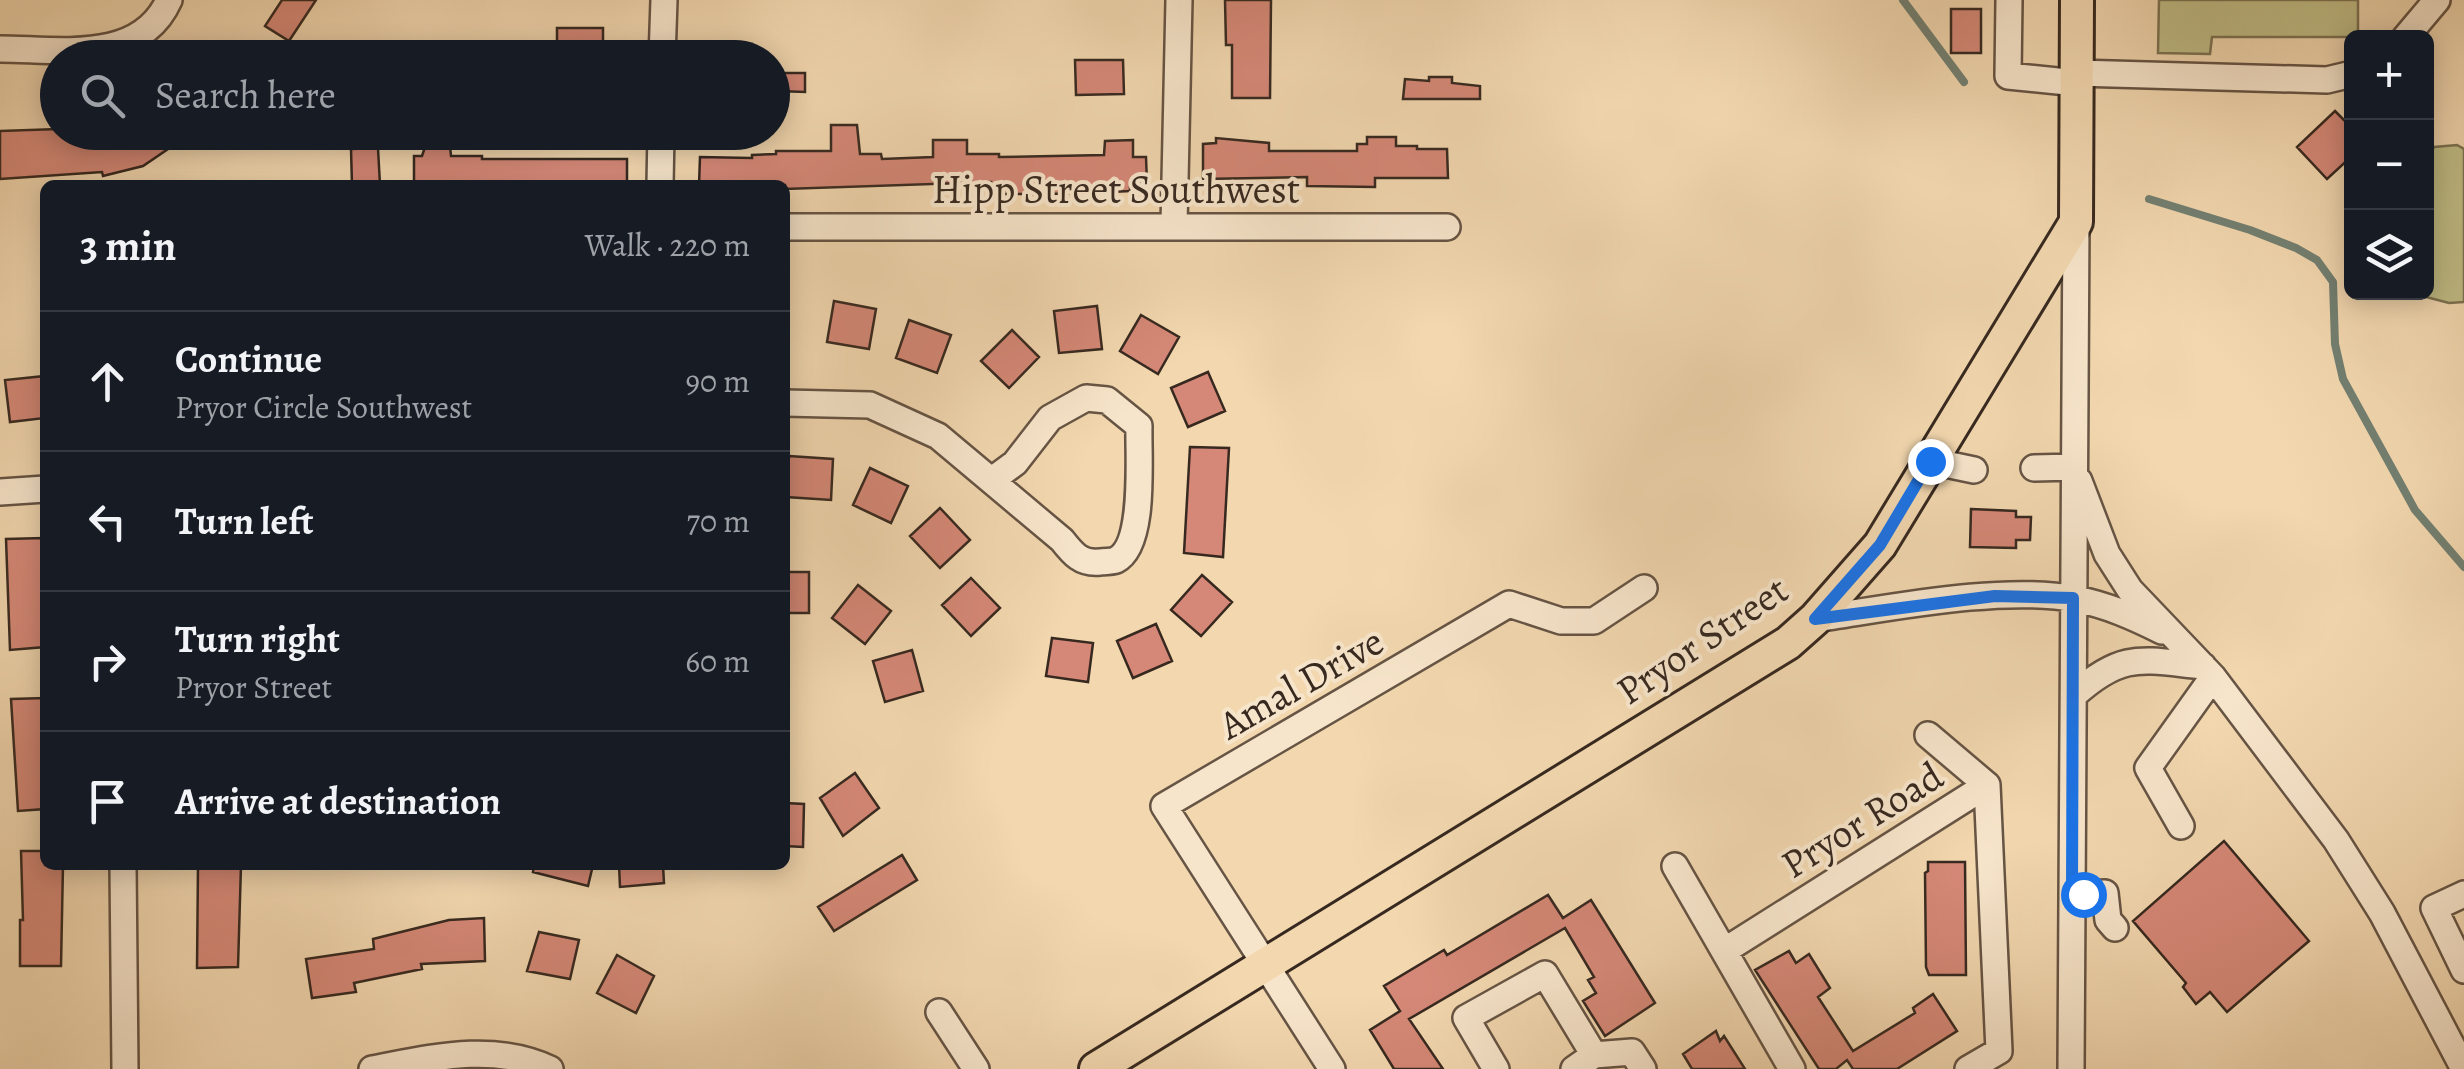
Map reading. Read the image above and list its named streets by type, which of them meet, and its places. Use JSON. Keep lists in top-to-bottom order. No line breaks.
{"streets":{"main road":["Pryor Street"],"street":["Hipp Street Southwest","Amal Drive","Pryor Road"]},"crossings":[["Pryor Street","Amal Drive"]],"page":{"map_buttons":["+","−"],"search":"Search here","heading":["3 min","Walk · 220 m"],"list":[["Continue","Pryor Circle Southwest","90 m"],["Turn left","70 m"],["Turn right","Pryor Street","60 m"],"Arrive at destination"]}}
